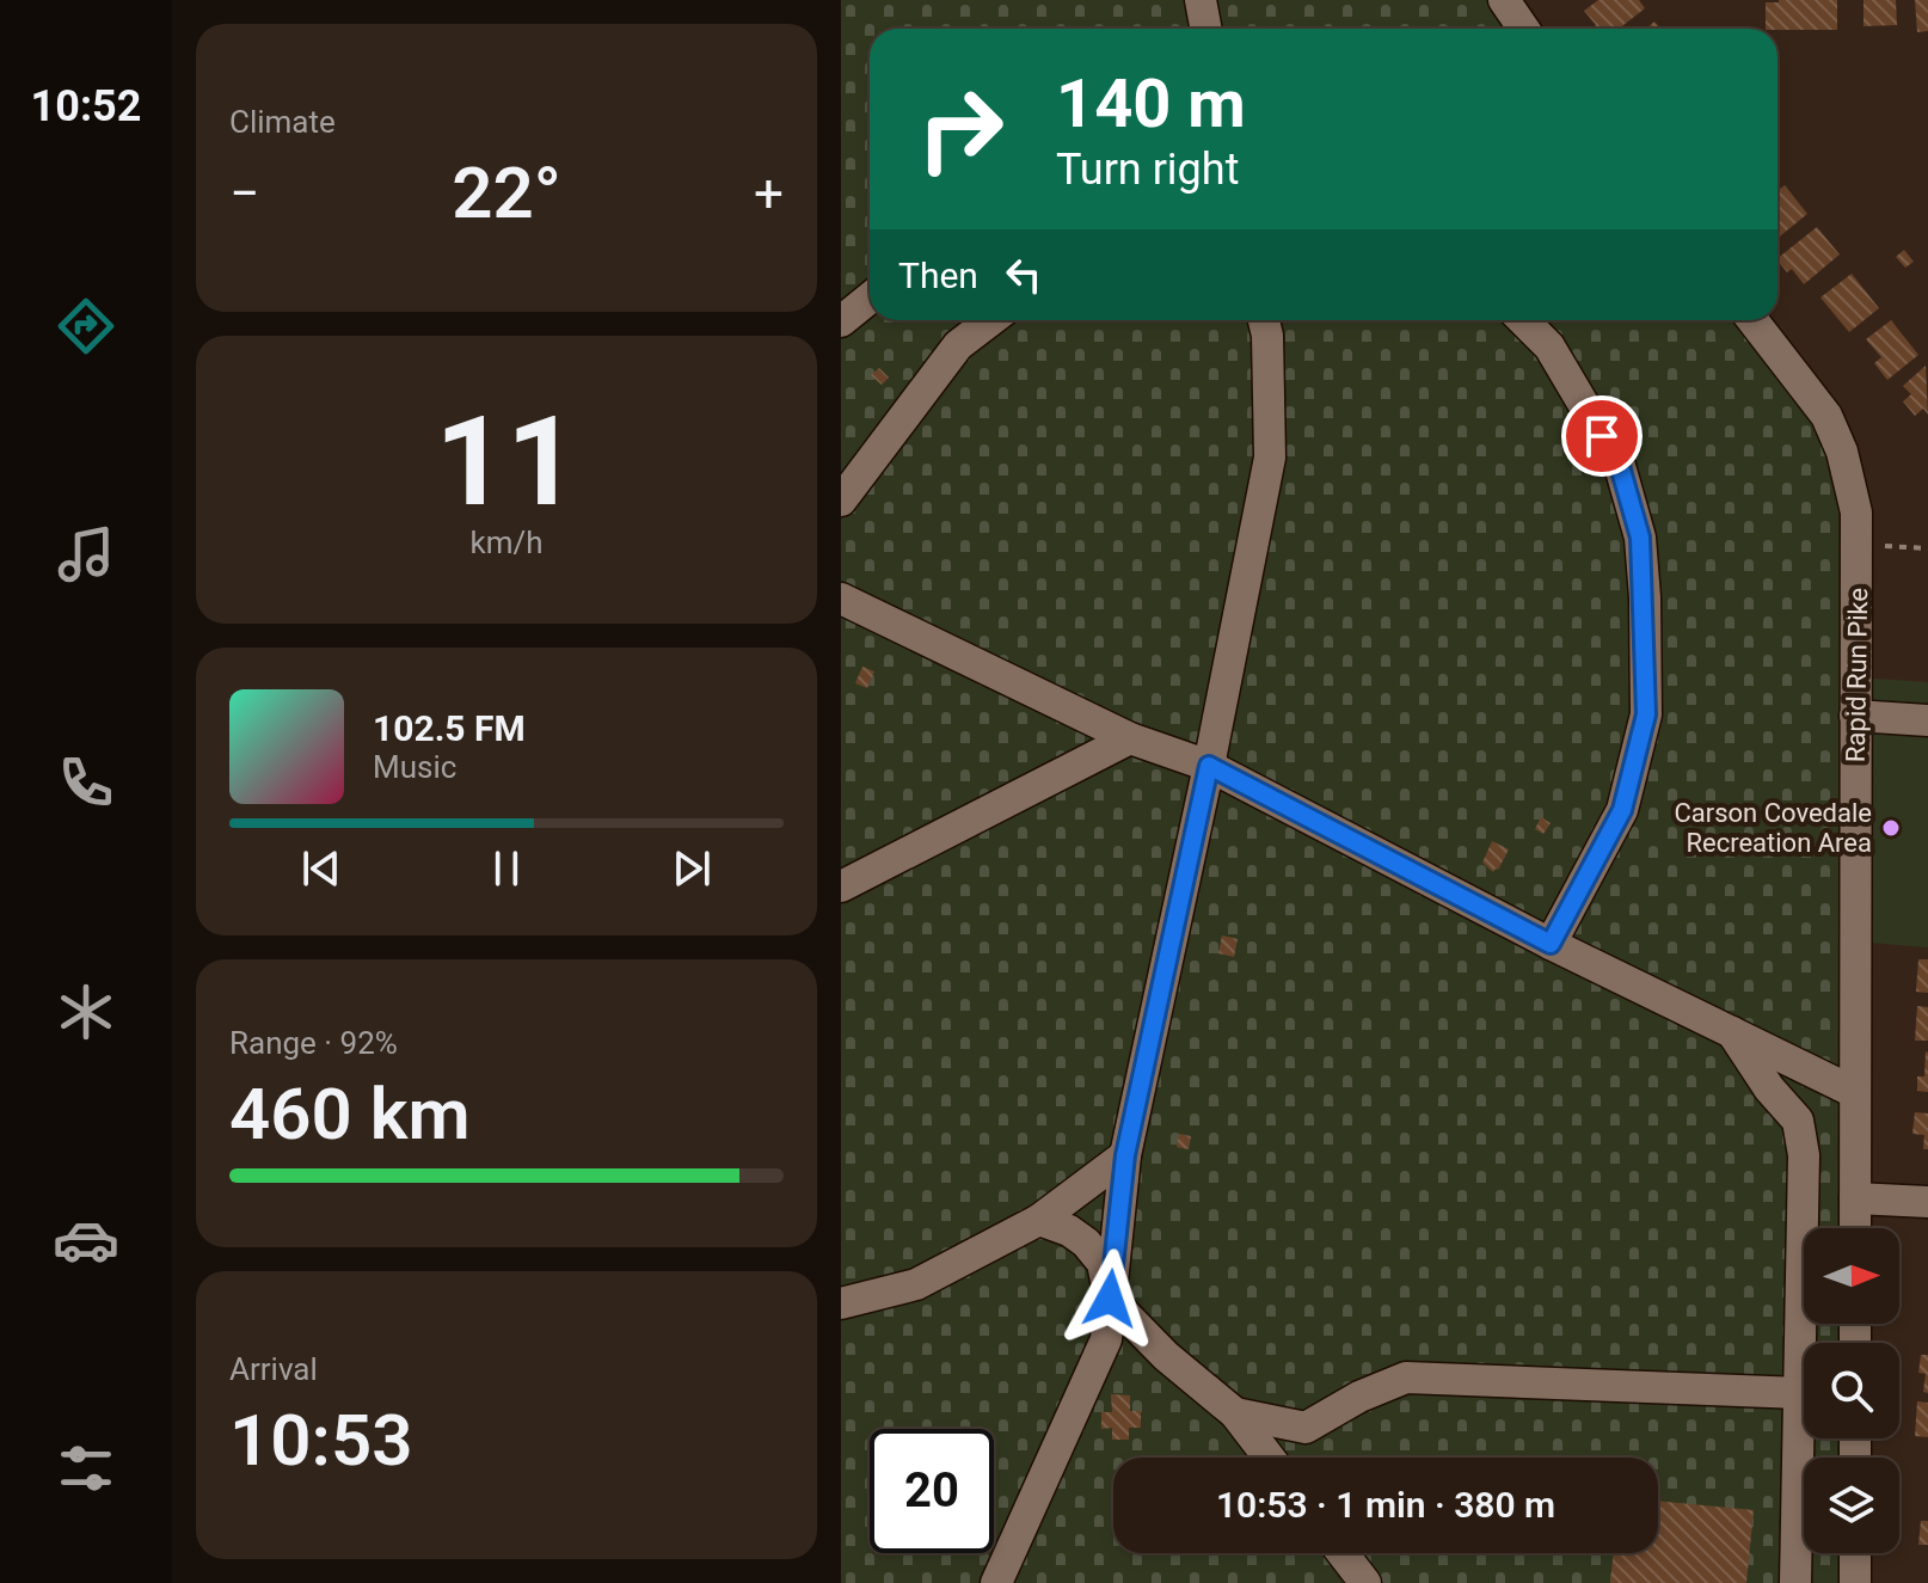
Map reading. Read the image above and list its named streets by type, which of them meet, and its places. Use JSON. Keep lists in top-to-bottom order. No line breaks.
{"streets":{"street":["Rapid Run Pike"]},"places":["Carson Covedale Recreation Area"],"north":"right","page":{"tabs":"10:52","tile":["Climate",["11","km/h"],["Range · 92%","460 km"],["Arrival","10:53"]],"turn":["140 m","Turn right"],"heat":["−","22°","+"],"then":"Then","song":["102.5 FM","Music"],"limit":"20","trip":"10:53 · 1 min · 380 m"}}
